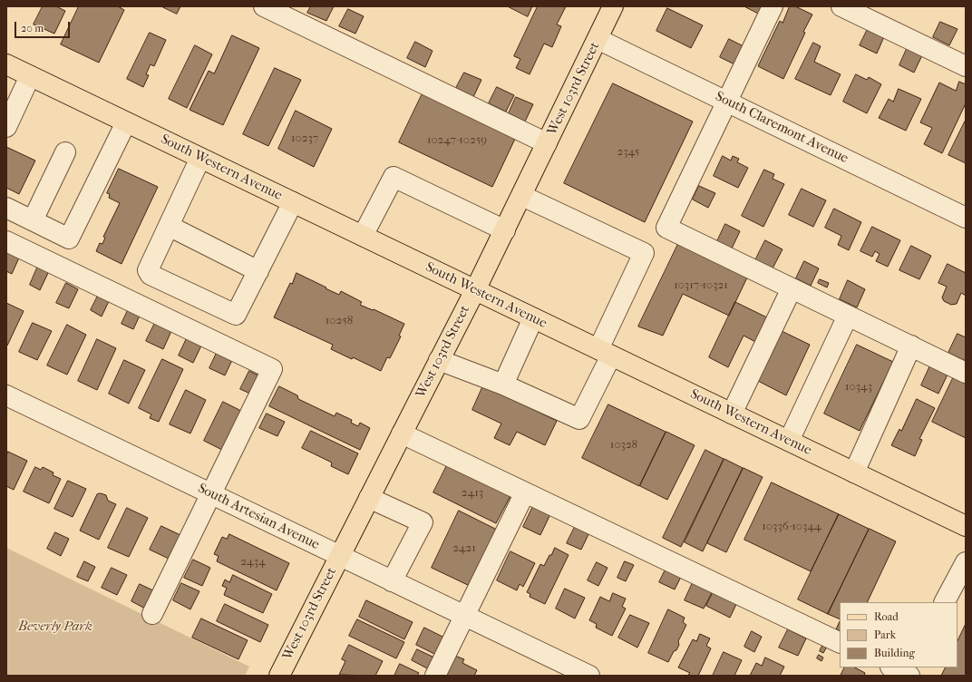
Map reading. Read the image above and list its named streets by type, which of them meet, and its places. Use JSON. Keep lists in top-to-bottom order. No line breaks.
{"streets":{"main road":["West 103rd Street","South Western Avenue"],"street":["South Claremont Avenue","South Artesian Avenue"]},"crossings":[["West 103rd Street","South Claremont Avenue"],["West 103rd Street","South Western Avenue"],["West 103rd Street","South Artesian Avenue"]],"parks":["Beverly Park"],"house_numbers":["10237","10247-10259","2345","10317-10321","10258","10343","10328","2413","10336-10344","2421","2434"],"legend":["Road","Park","Building"],"scale_bar":"20 m"}
